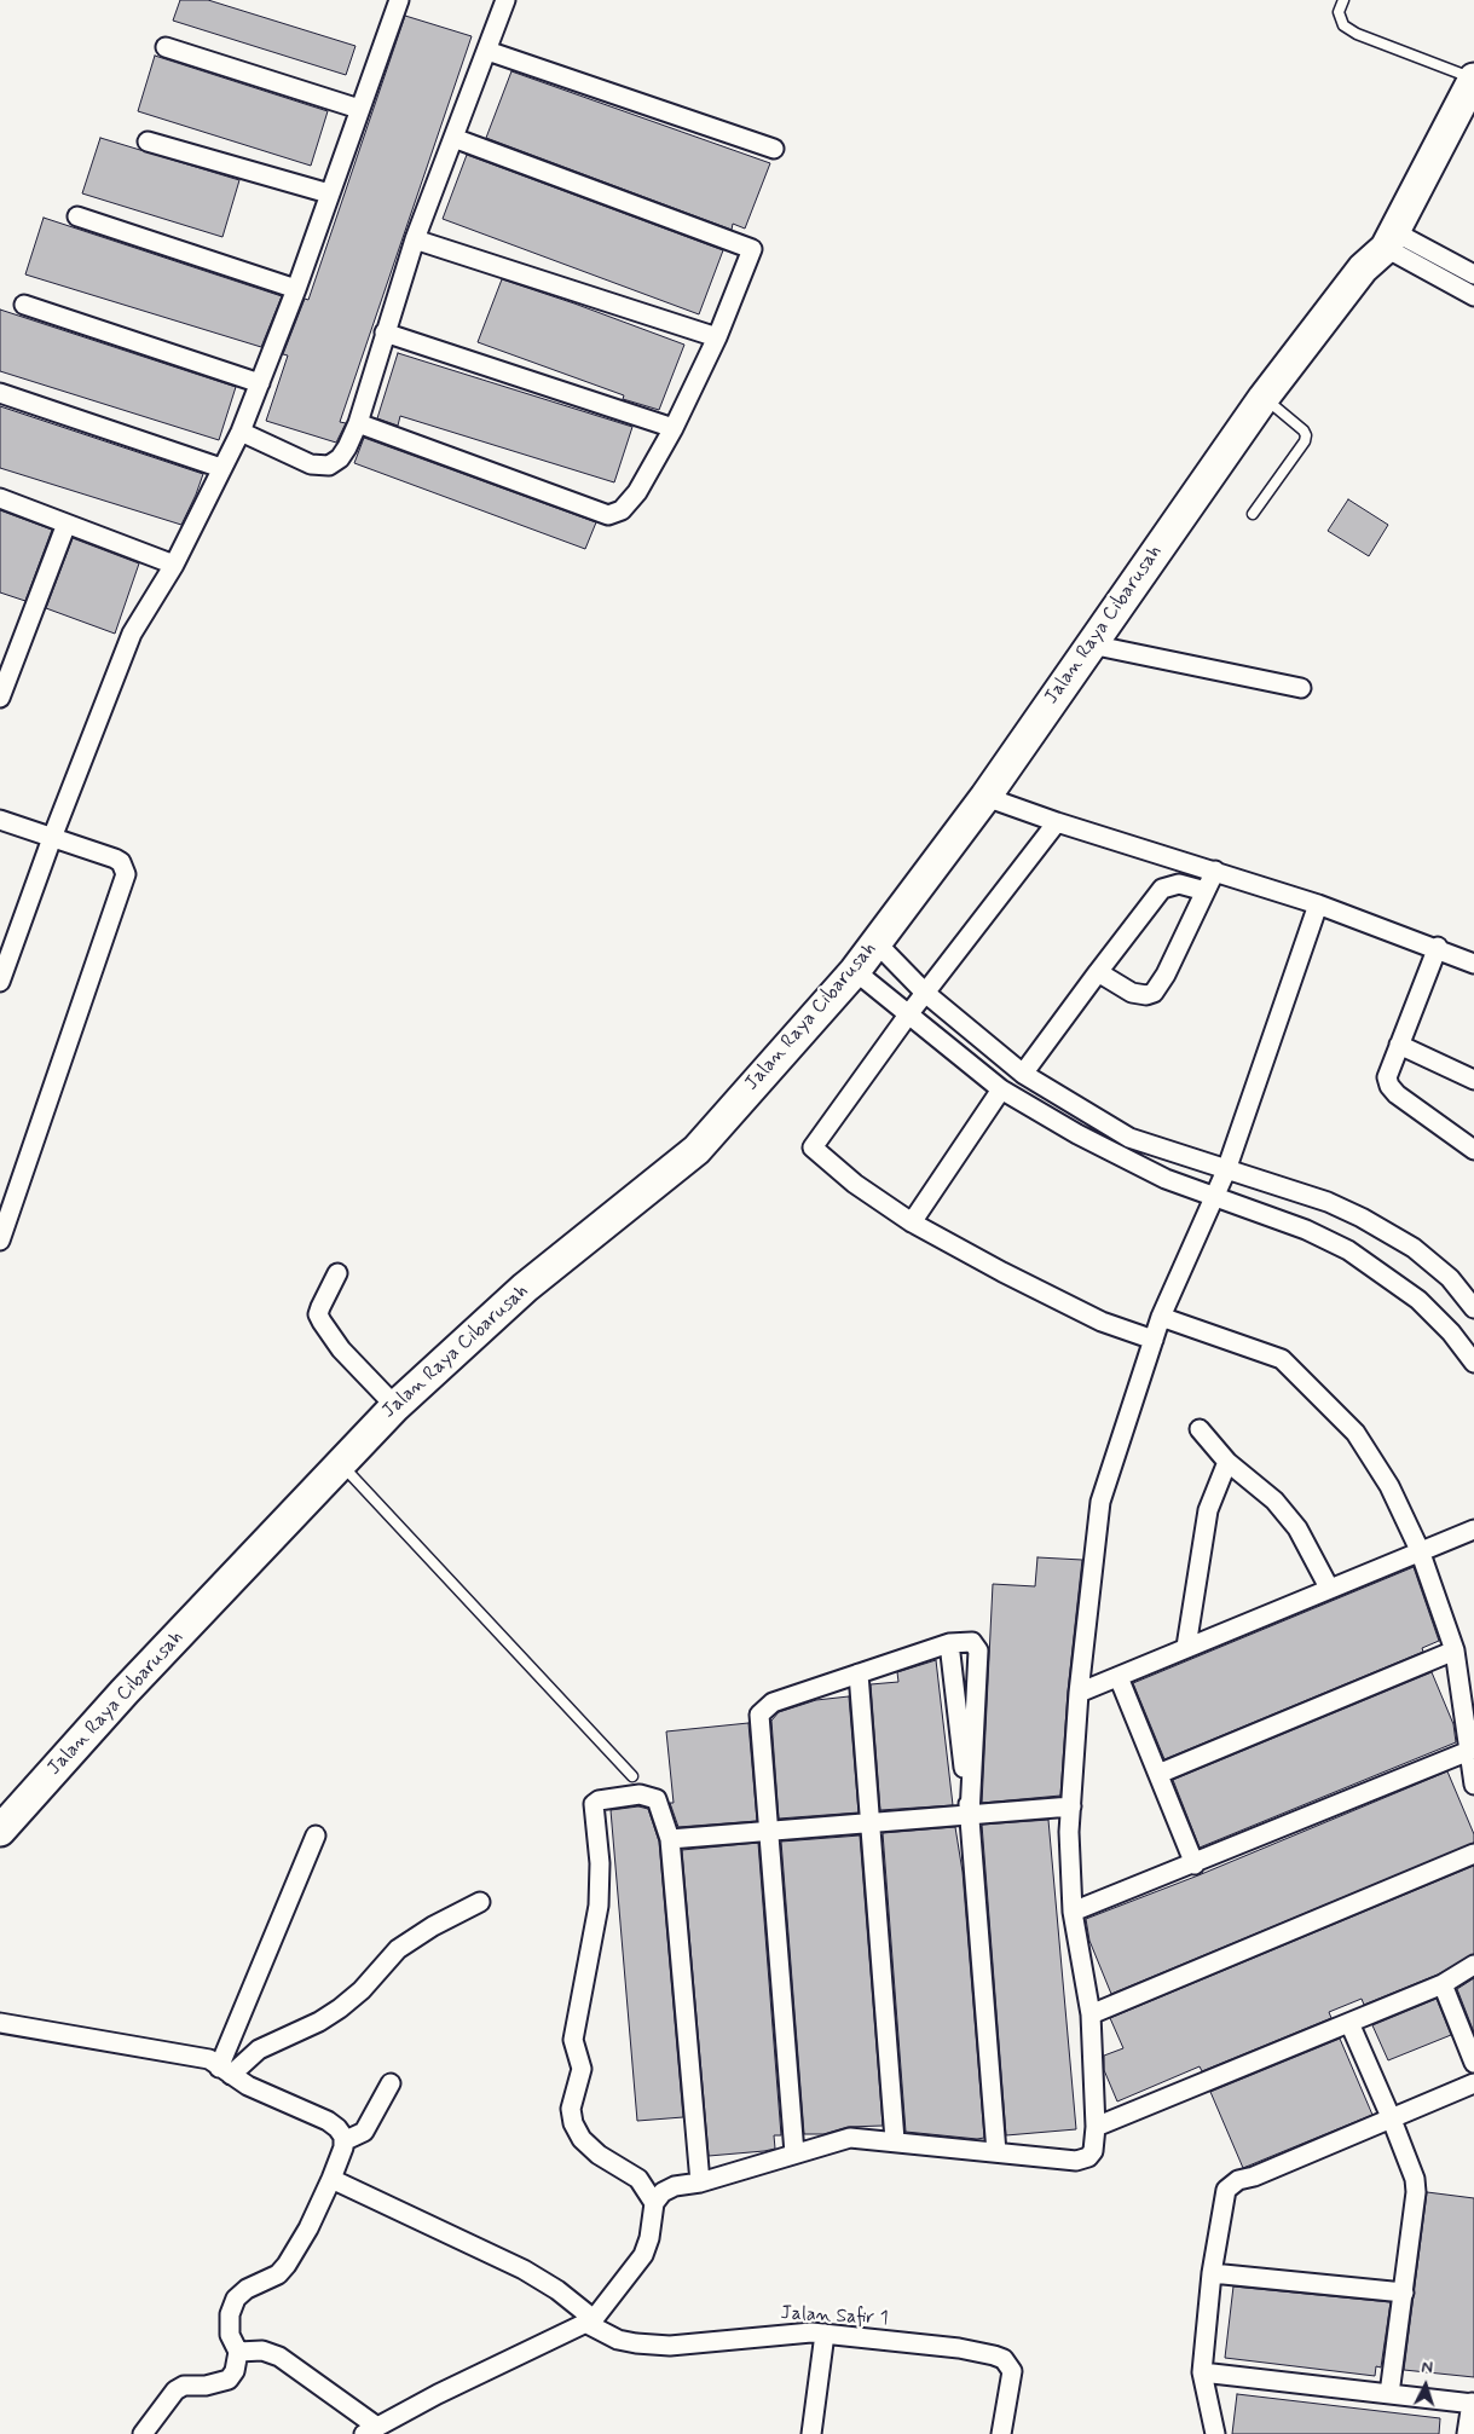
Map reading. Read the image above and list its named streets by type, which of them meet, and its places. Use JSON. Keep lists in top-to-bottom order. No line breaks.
{"streets":{"main road":["Jalan Raya Cibarusah"],"street":["Jalan Safir 1"]},"north":"top"}
